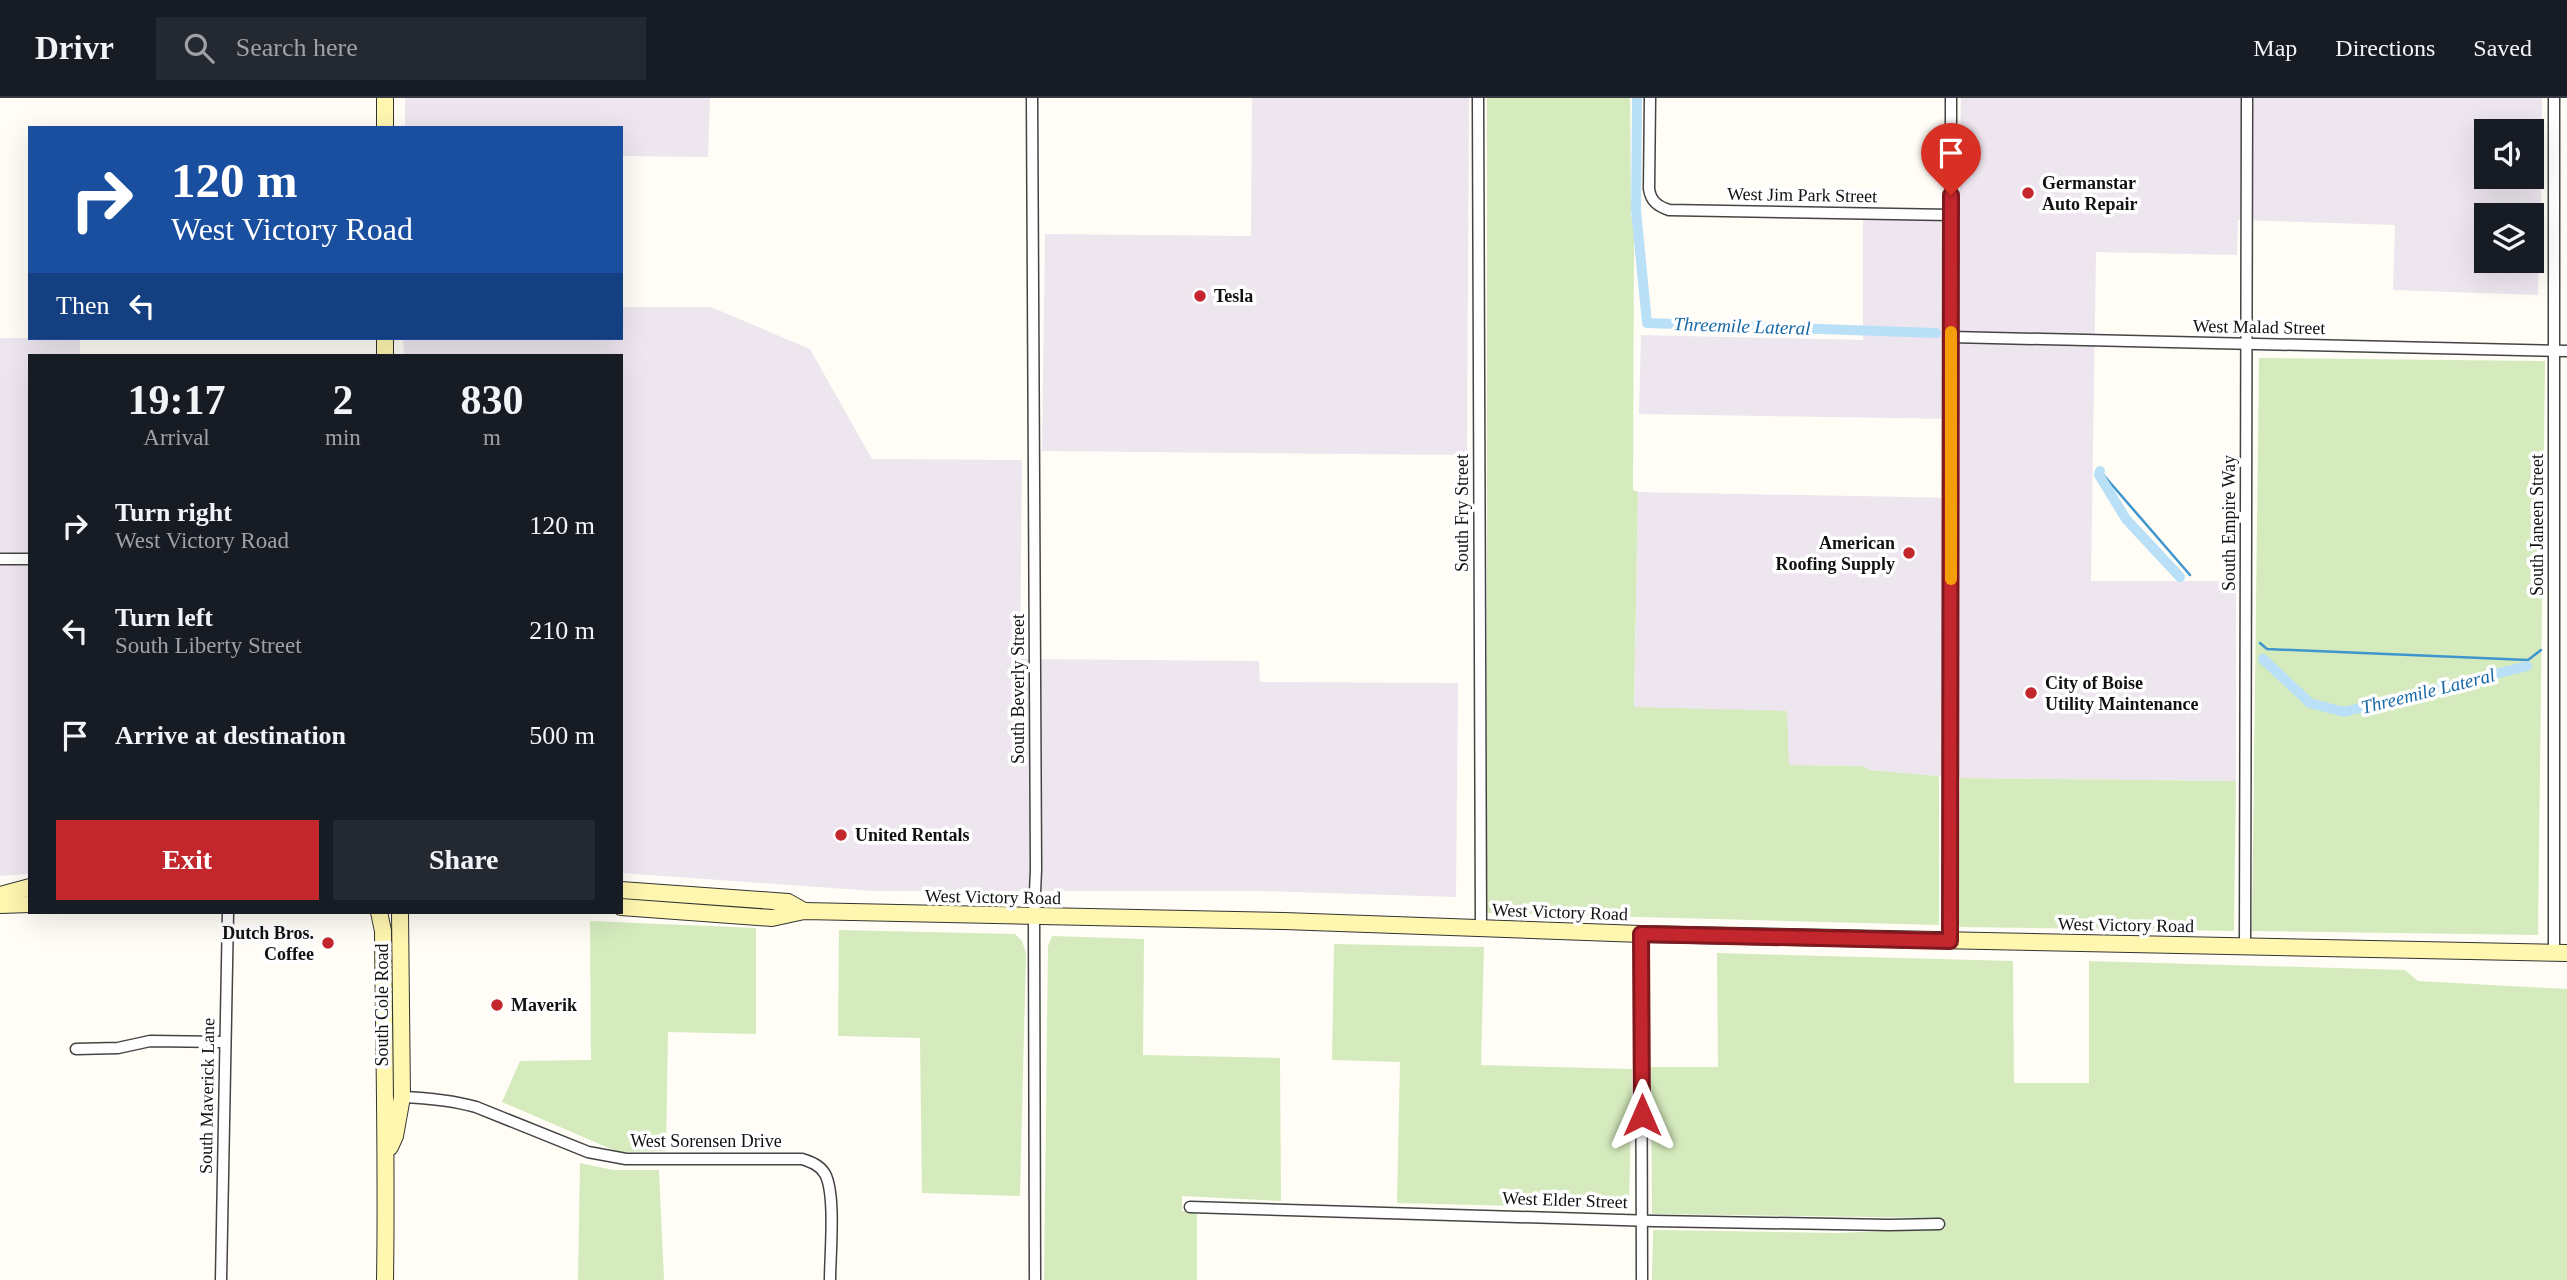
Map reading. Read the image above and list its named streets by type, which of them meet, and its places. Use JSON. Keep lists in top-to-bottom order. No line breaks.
{"streets":{"main road":["West Victory Road","South Cole Road"],"street":["West Jim Park Street","West Malad Street","South Fry Street","South Empire Way","South Janeen Street","South Beverly Street","South Maverick Lane","West Sorensen Drive","West Elder Street"]},"crossings":[["West Malad Street","South Empire Way"],["West Malad Street","South Janeen Street"],["South Fry Street","West Victory Road"],["South Empire Way","West Victory Road"],["South Janeen Street","West Victory Road"],["South Beverly Street","West Victory Road"],["South Cole Road","West Sorensen Drive"]],"water":["Threemile Lateral"],"places":["Germanstar Auto Repair","Tesla","American Roofing Supply","City of Boise Utility Maintenance","United Rentals","Dutch Bros. Coffee","Maverik"],"page":{"header":"Drivr","search":"Search here","nav":["Map","Directions","Saved"],"turn":["120 m","West Victory Road"],"then":"Then","eta":["19:17","Arrival","2","min","830","m"],"list":[{"name":"Turn right","note":"West Victory Road","value":"120 m"},{"name":"Turn left","note":"South Liberty Street","value":"210 m"},{"name":"Arrive at destination","value":"500 m"}],"buttons":["Exit","Share"]}}
